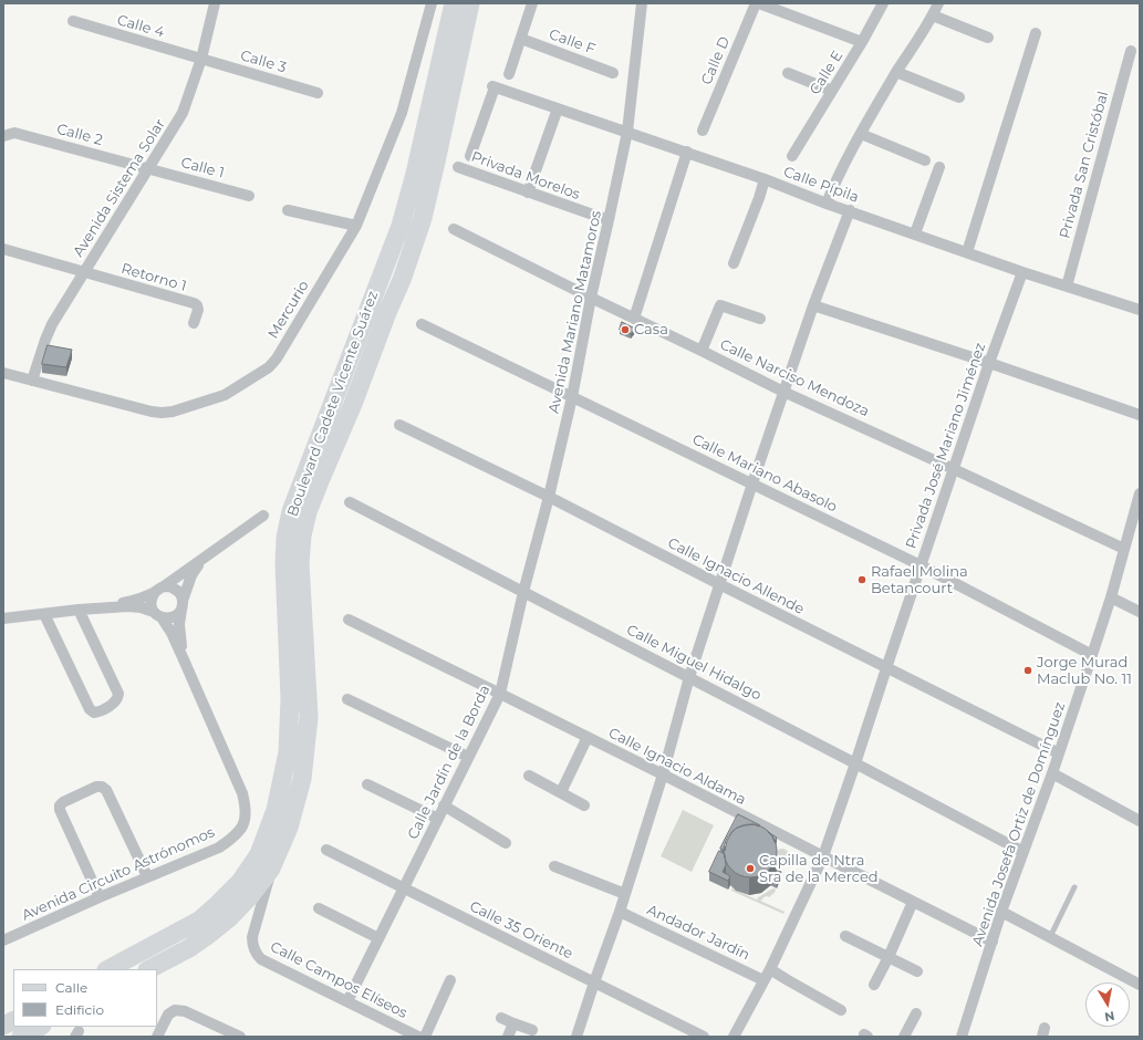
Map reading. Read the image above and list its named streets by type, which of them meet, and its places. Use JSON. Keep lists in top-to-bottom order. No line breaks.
{"streets":{"main road":["Boulevard Cadete Vicente Suárez"],"street":["Calle 4","Calle F","Calle D","Calle 3","Calle E","Calle 2","Privada San Cristóbal","Calle 1","Privada Morelos","Calle Pípila","Avenida Sistema Solar","Retorno 1","Mercurio","Avenida Mariano Matamoros","Calle Narciso Mendoza","Privada José Mariano Jiménez","Calle Mariano Abasolo","Calle Ignacio Allende","Calle Miguel Hidalgo","Calle Jardín de la Borda","Calle Ignacio Aldama","Avenida Josefa Ortiz de Domínguez","Avenida Circuito Astrónomos","Calle 35 Oriente","Andador Jardín","Calle Campos Elíseos"]},"crossings":[["Calle 4","Calle 3"],["Calle 4","Avenida Sistema Solar"],["Calle 3","Avenida Sistema Solar"],["Calle 2","Calle 1"],["Calle 2","Avenida Sistema Solar"],["Privada San Cristóbal","Calle Pípila"],["Calle 1","Avenida Sistema Solar"],["Privada Morelos","Avenida Mariano Matamoros"],["Calle Pípila","Avenida Mariano Matamoros"],["Calle Pípila","Privada José Mariano Jiménez"],["Avenida Sistema Solar","Retorno 1"],["Avenida Sistema Solar","Mercurio"],["Avenida Mariano Matamoros","Calle Narciso Mendoza"],["Avenida Mariano Matamoros","Calle Mariano Abasolo"],["Avenida Mariano Matamoros","Calle Ignacio Allende"],["Avenida Mariano Matamoros","Calle Jardín de la Borda"],["Calle Narciso Mendoza","Privada José Mariano Jiménez"],["Calle Narciso Mendoza","Avenida Josefa Ortiz de Domínguez"],["Boulevard Cadete Vicente Suárez","Calle Campos Elíseos"],["Privada José Mariano Jiménez","Calle Mariano Abasolo"],["Privada José Mariano Jiménez","Calle Ignacio Allende"],["Privada José Mariano Jiménez","Calle Miguel Hidalgo"],["Privada José Mariano Jiménez","Calle Ignacio Aldama"],["Privada José Mariano Jiménez","Andador Jardín"],["Calle Mariano Abasolo","Avenida Josefa Ortiz de Domínguez"],["Calle Ignacio Allende","Calle Jardín de la Borda"],["Calle Ignacio Allende","Avenida Josefa Ortiz de Domínguez"],["Calle Miguel Hidalgo","Calle Jardín de la Borda"],["Calle Miguel Hidalgo","Avenida Josefa Ortiz de Domínguez"],["Calle Jardín de la Borda","Calle Ignacio Aldama"],["Calle Jardín de la Borda","Calle 35 Oriente"],["Calle Jardín de la Borda","Calle Campos Elíseos"],["Calle Ignacio Aldama","Avenida Josefa Ortiz de Domínguez"]],"places":["Casa","Rafael Molina Betancourt","Jorge Murad Maclub No. 11","Capilla de Ntra Sra de la Merced"],"legend":["Calle","Edificio"],"north":"bottom"}
